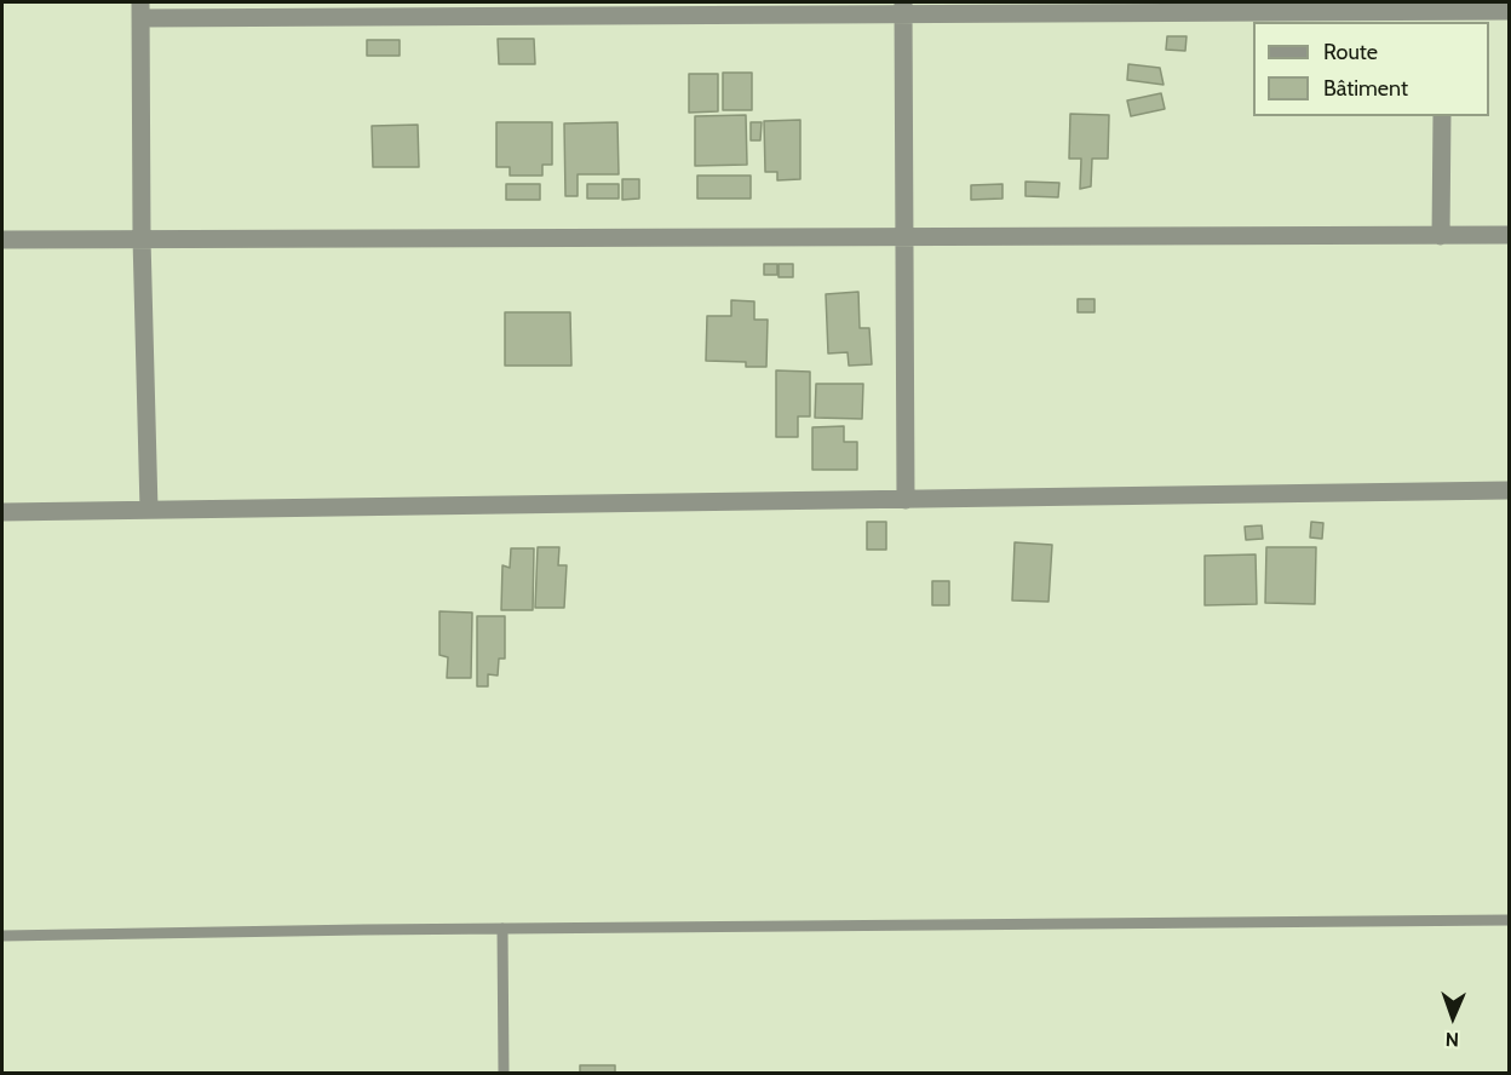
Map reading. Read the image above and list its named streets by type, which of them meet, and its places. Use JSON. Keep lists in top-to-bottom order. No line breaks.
{"legend":["Route","Bâtiment"],"north":"bottom"}
